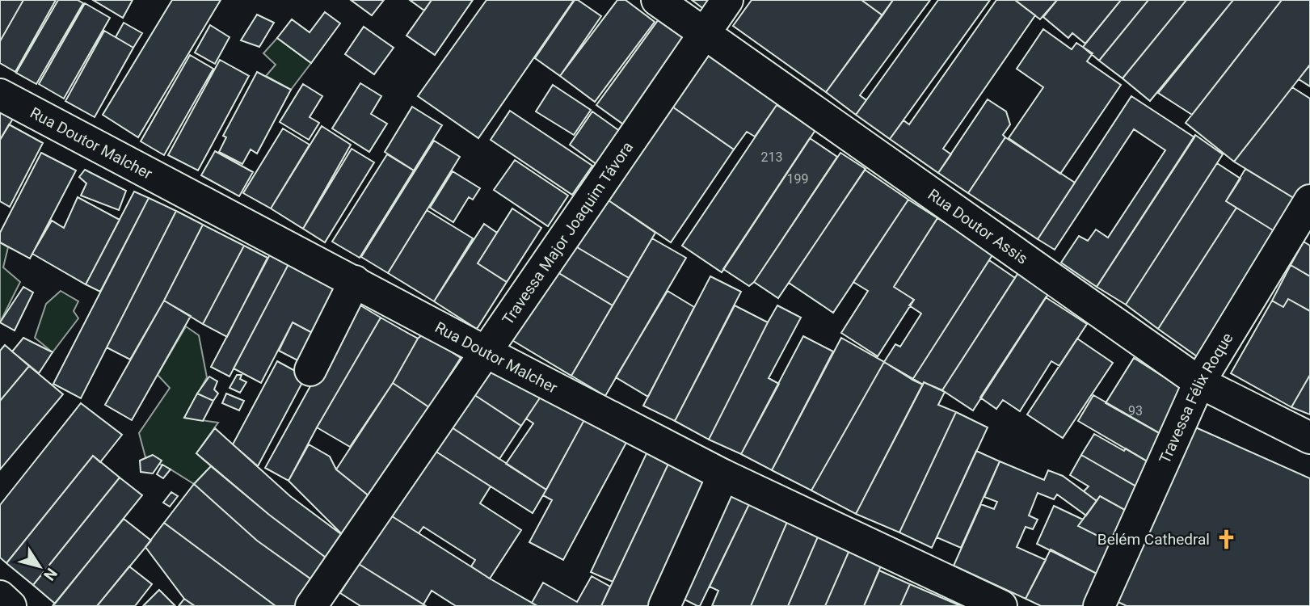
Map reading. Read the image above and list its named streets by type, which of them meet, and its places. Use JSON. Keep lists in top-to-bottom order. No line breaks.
{"streets":{"street":["Rua Doutor Malcher","Rua Doutor Assis","Travessa Major Joaquim Távora","Travessa Félix Roque"]},"crossings":[["Rua Doutor Malcher","Travessa Major Joaquim Távora"],["Rua Doutor Assis","Travessa Major Joaquim Távora"],["Rua Doutor Assis","Travessa Félix Roque"]],"places":{"church":["Belém Cathedral"]},"house_numbers":["213","199","93"],"north":"bottom right"}
